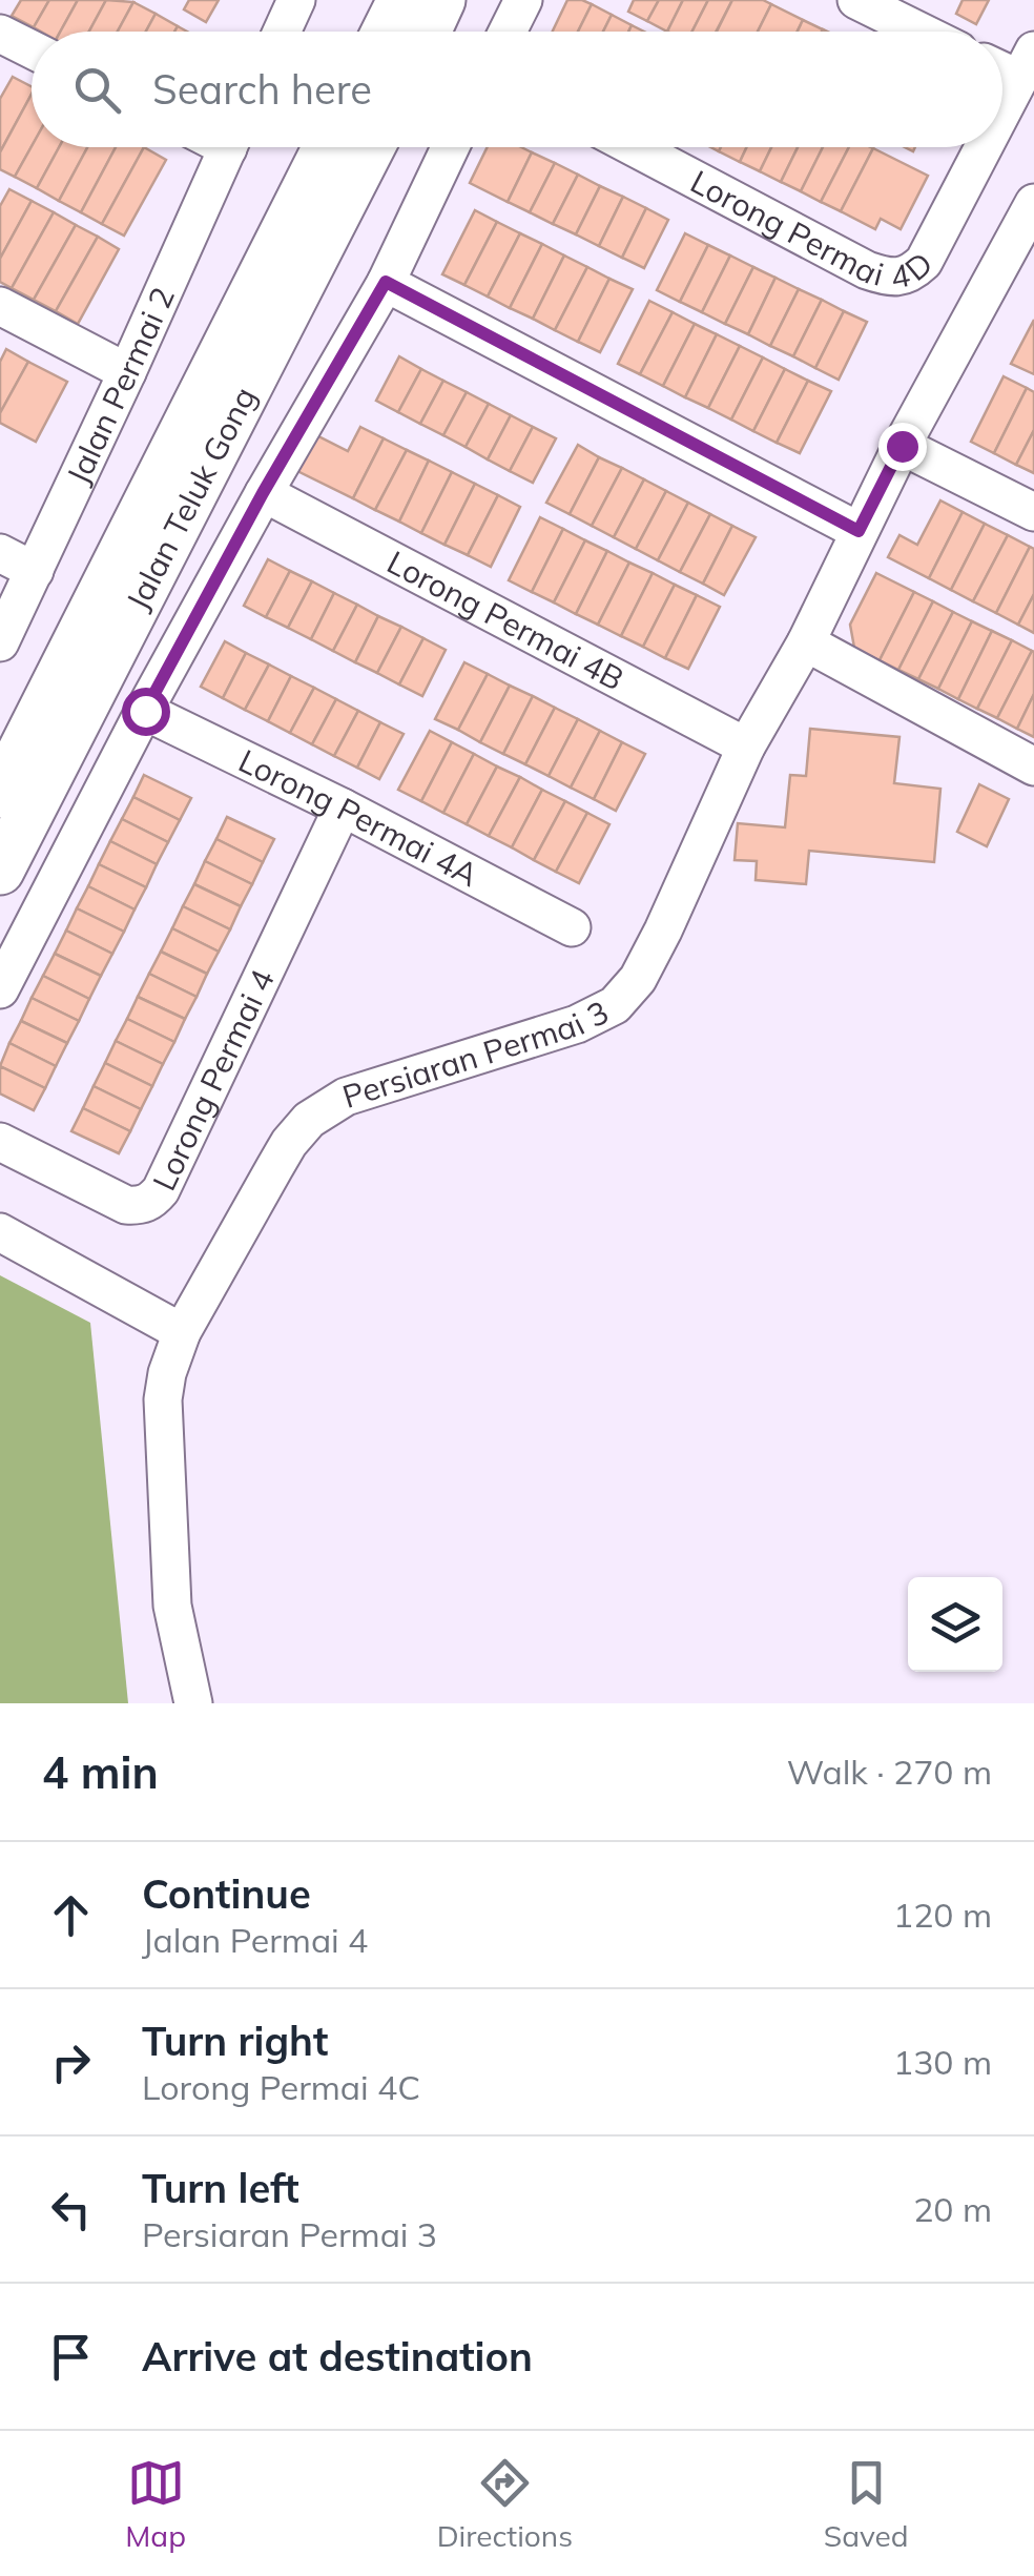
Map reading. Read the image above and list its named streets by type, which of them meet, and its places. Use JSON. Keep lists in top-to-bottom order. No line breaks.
{"streets":{"main road":["Jalan Teluk Gong"],"street":["Lorong Permai 4D","Jalan Permai 2","Lorong Permai 4B","Lorong Permai 4A","Persiaran Permai 3","Lorong Permai 4"]},"crossings":[["Lorong Permai 4B","Persiaran Permai 3"],["Lorong Permai 4A","Lorong Permai 4"]],"page":{"search":"Search here","heading":["4 min","Walk · 270 m"],"list":[["Continue","Jalan Permai 4","120 m"],["Turn right","Lorong Permai 4C","130 m"],["Turn left","Persiaran Permai 3","20 m"],"Arrive at destination"],"nav":["Map","Directions","Saved"]}}
